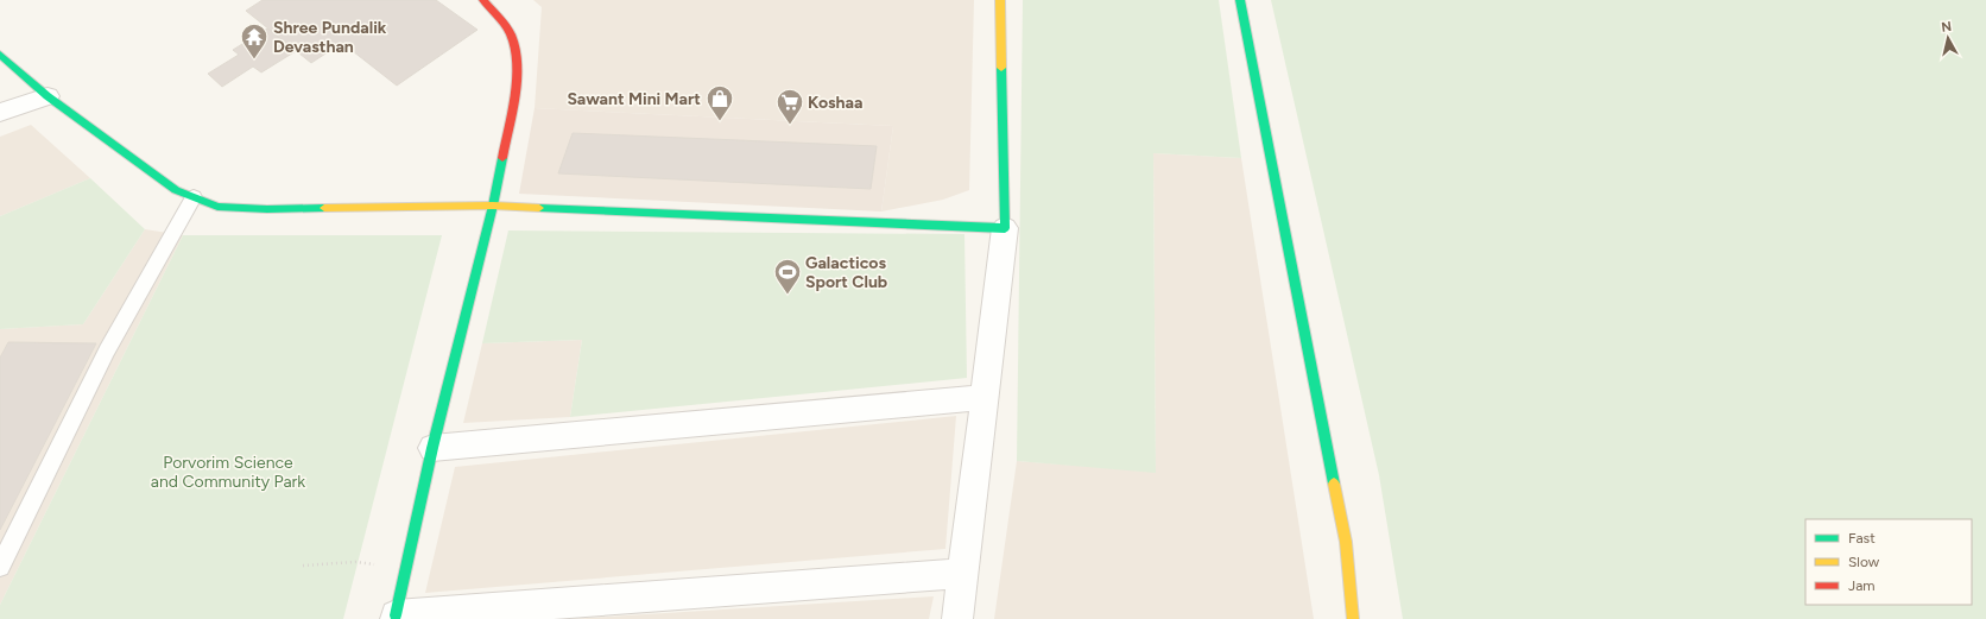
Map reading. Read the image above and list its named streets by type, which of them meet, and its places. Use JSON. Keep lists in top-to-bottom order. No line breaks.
{"parks":["Porvorim Science and Community Park"],"places":{"temple":["Shree Pundalik Devasthan"],"shop":["Sawant Mini Mart"],"supermarket":["Koshaa"],"sports":["Galacticos Sport Club"]},"legend":["Fast","Slow","Jam"],"north":"top"}
